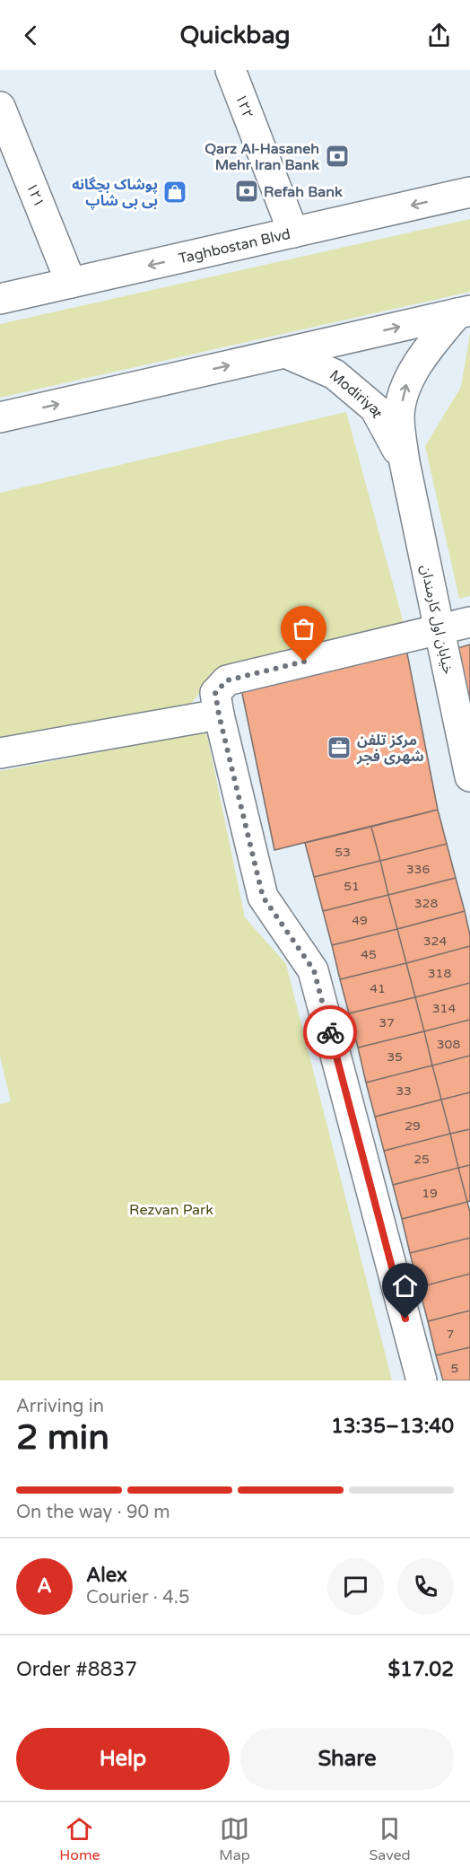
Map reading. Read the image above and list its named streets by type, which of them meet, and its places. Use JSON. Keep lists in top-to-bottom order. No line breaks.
{"streets":{"street":["۱۲۲","۱۲۱","Taghbostan Blvd","Modiriyat","خیابان اول کارمندان"]},"crossings":[["۱۲۲","Taghbostan Blvd"],["۱۲۱","Taghbostan Blvd"],["Modiriyat","خیابان اول کارمندان"]],"parks":["Rezvan Park"],"places":{"bank":["Qarz Al-Hasaneh Mehr Iran Bank","Refah Bank"],"shop":["پوشاک بچگانه بی بی شاپ"],"office":["مرکز تلفن شهری فجر"]},"house_numbers":["53","336","51","328","49","324","45","318","41","314","37","308","35","33","29","25","19","7","5"],"page":{"header":"Quickbag","heading":["2 min","Arriving in","13:35–13:40"],"panel":["Alex","Courier · 4.5","Order #8837","$17.02"],"bar":"On the way · 90 m","round":"A","buttons":["Help","Share"],"tabs":["Home","Map","Saved"]}}
